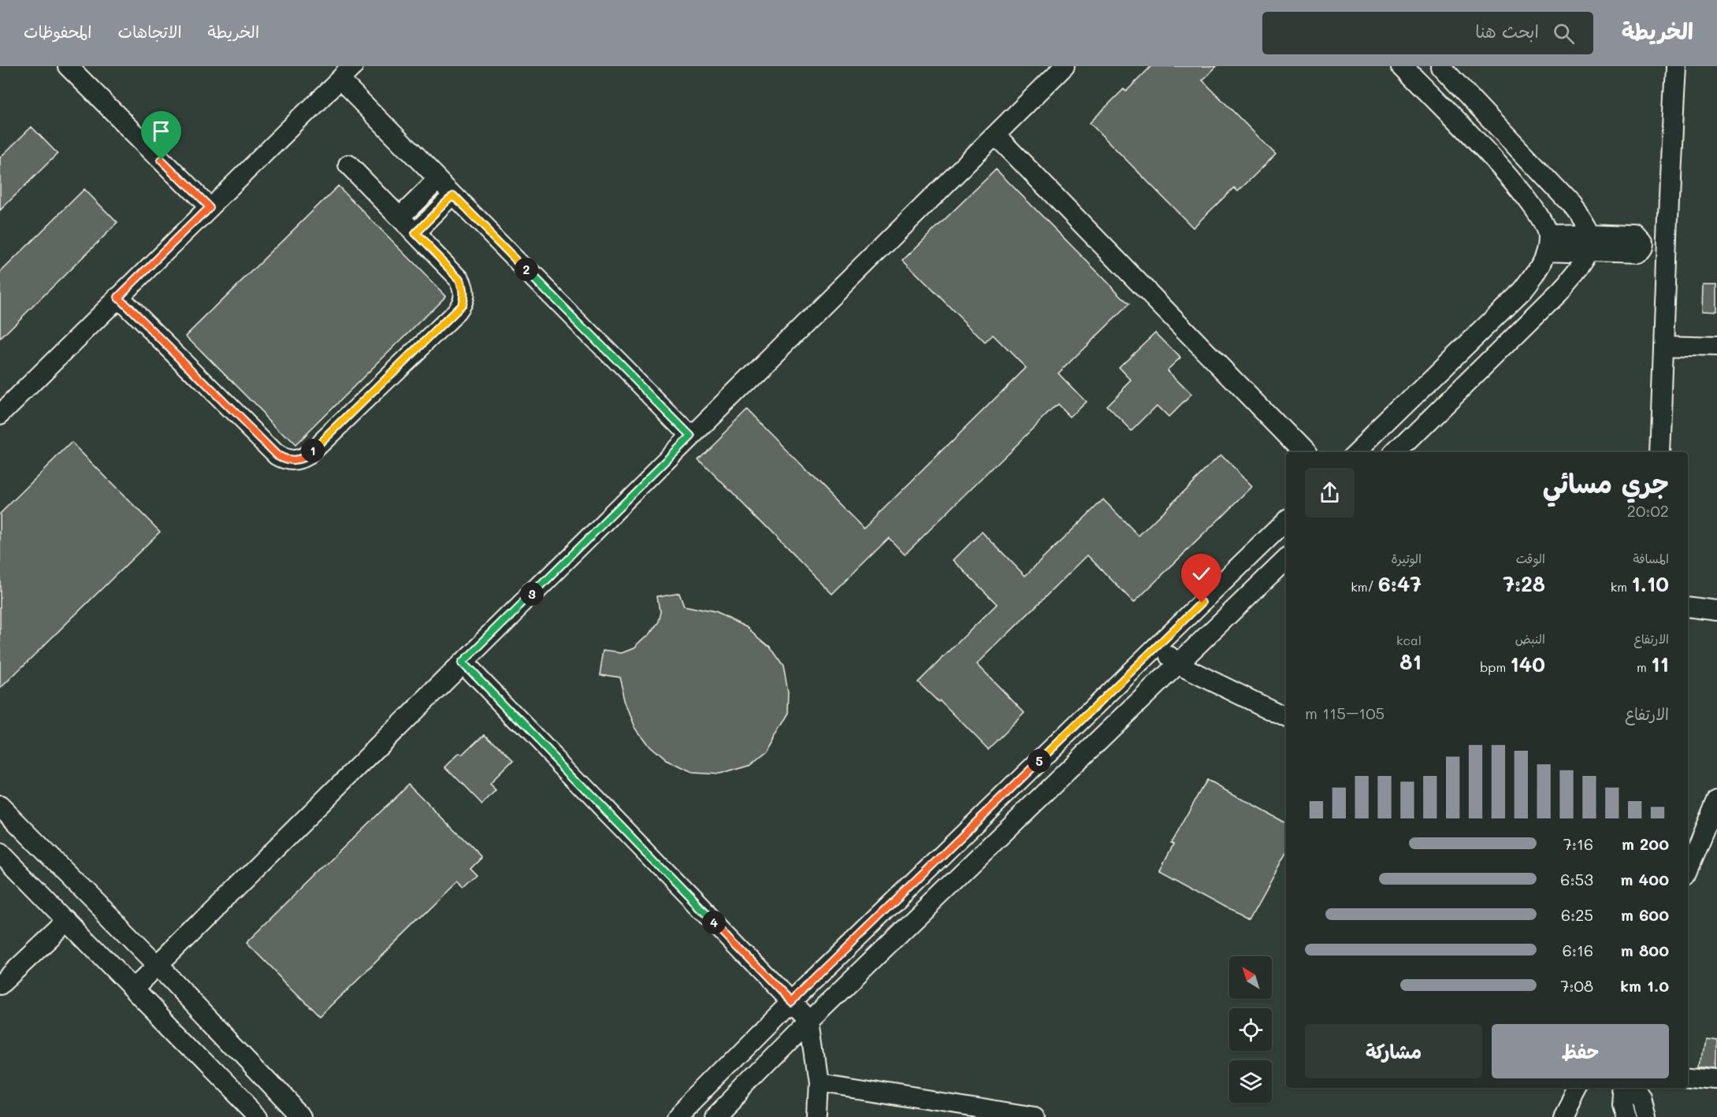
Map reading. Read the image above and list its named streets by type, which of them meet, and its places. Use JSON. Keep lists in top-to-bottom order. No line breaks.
{"north":"top left","page":{"header":"الخريطة","search":"ابحث هنا","nav":["الخريطة","الاتجاهات","المحفوظات"],"pins":["2","1","3","5","4"],"heading":["جري مسائي","20:02"],"stats":[["المسافة","1.10 km"],["الوقت","7:28"],["الوتيرة","6:47 /km"],["الارتفاع","11 m"],["النبض","140 bpm"],["kcal","81"]],"chart":["الارتفاع","105–115 m"],"list":[{"name":"200 m","note":"7:16"},{"name":"400 m","note":"6:53"},{"name":"600 m","note":"6:25"},{"name":"800 m","note":"6:16"},{"name":"1.0 km","note":"7:08"}],"buttons":["حفظ","مشاركة"]}}
